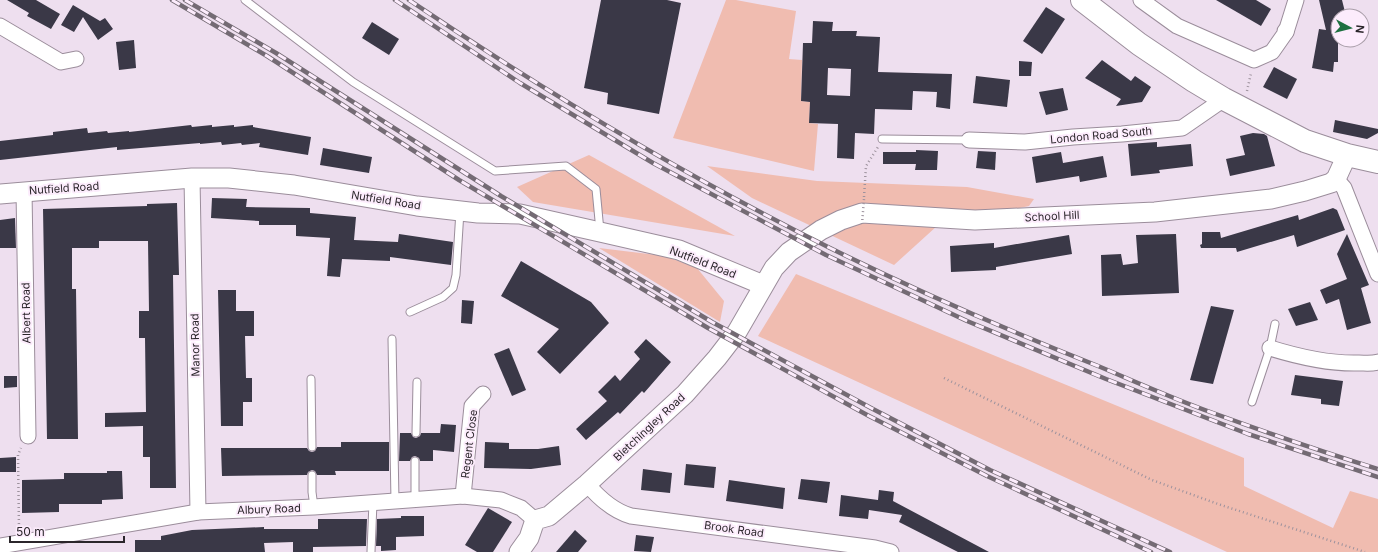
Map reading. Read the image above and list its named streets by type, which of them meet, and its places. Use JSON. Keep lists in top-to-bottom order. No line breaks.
{"streets":{"street":["London Road South","Nutfield Road","School Hill","Albert Road","Manor Road","Bletchingley Road","Regent Close","Albury Road","Brook Road"]},"crossings":[["Nutfield Road","School Hill"],["Nutfield Road","Albert Road"],["Nutfield Road","Manor Road"],["Nutfield Road","Bletchingley Road"],["School Hill","Bletchingley Road"],["Manor Road","Albury Road"],["Bletchingley Road","Albury Road"],["Bletchingley Road","Brook Road"],["Regent Close","Albury Road"]],"scale_bar":"50 m","north":"right"}
